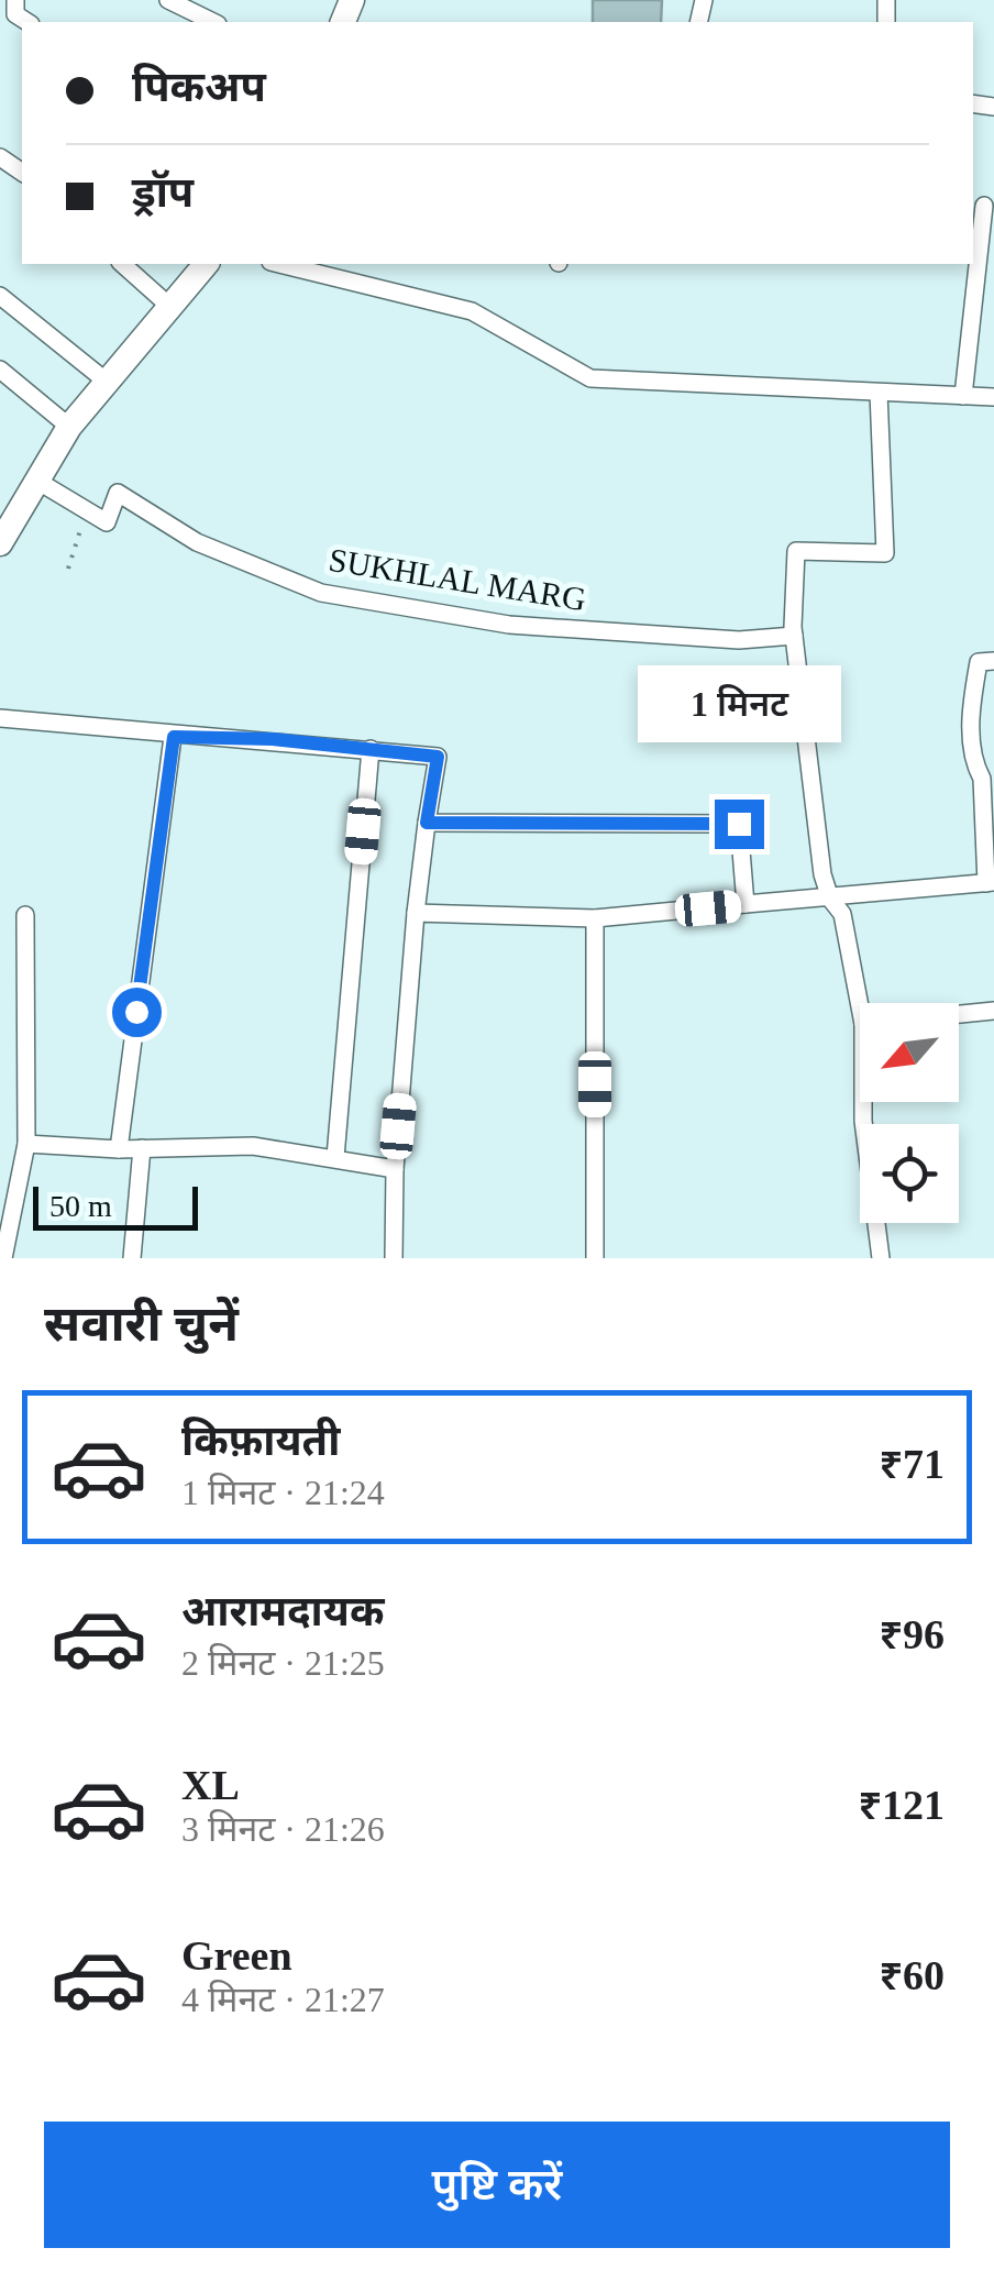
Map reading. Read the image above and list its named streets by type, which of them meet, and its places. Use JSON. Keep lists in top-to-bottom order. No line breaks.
{"streets":{"street":["SUKHLAL MARG"]},"scale_bar":"50 m","north":"bottom left","page":{"banner":["पिकअप","ड्रॉप"],"bubble":"1 मिनट","scale":"50 m","heading":"सवारी चुनें","list":[{"name":"किफ़ायती","note":"1 मिनट · 21:24","value":"₹71"},{"name":"आरामदायक","note":"2 मिनट · 21:25","value":"₹96"},{"name":"XL","note":"3 मिनट · 21:26","value":"₹121"},{"name":"Green","note":"4 मिनट · 21:27","value":"₹60"}],"buttons":"पुष्टि करें"}}
